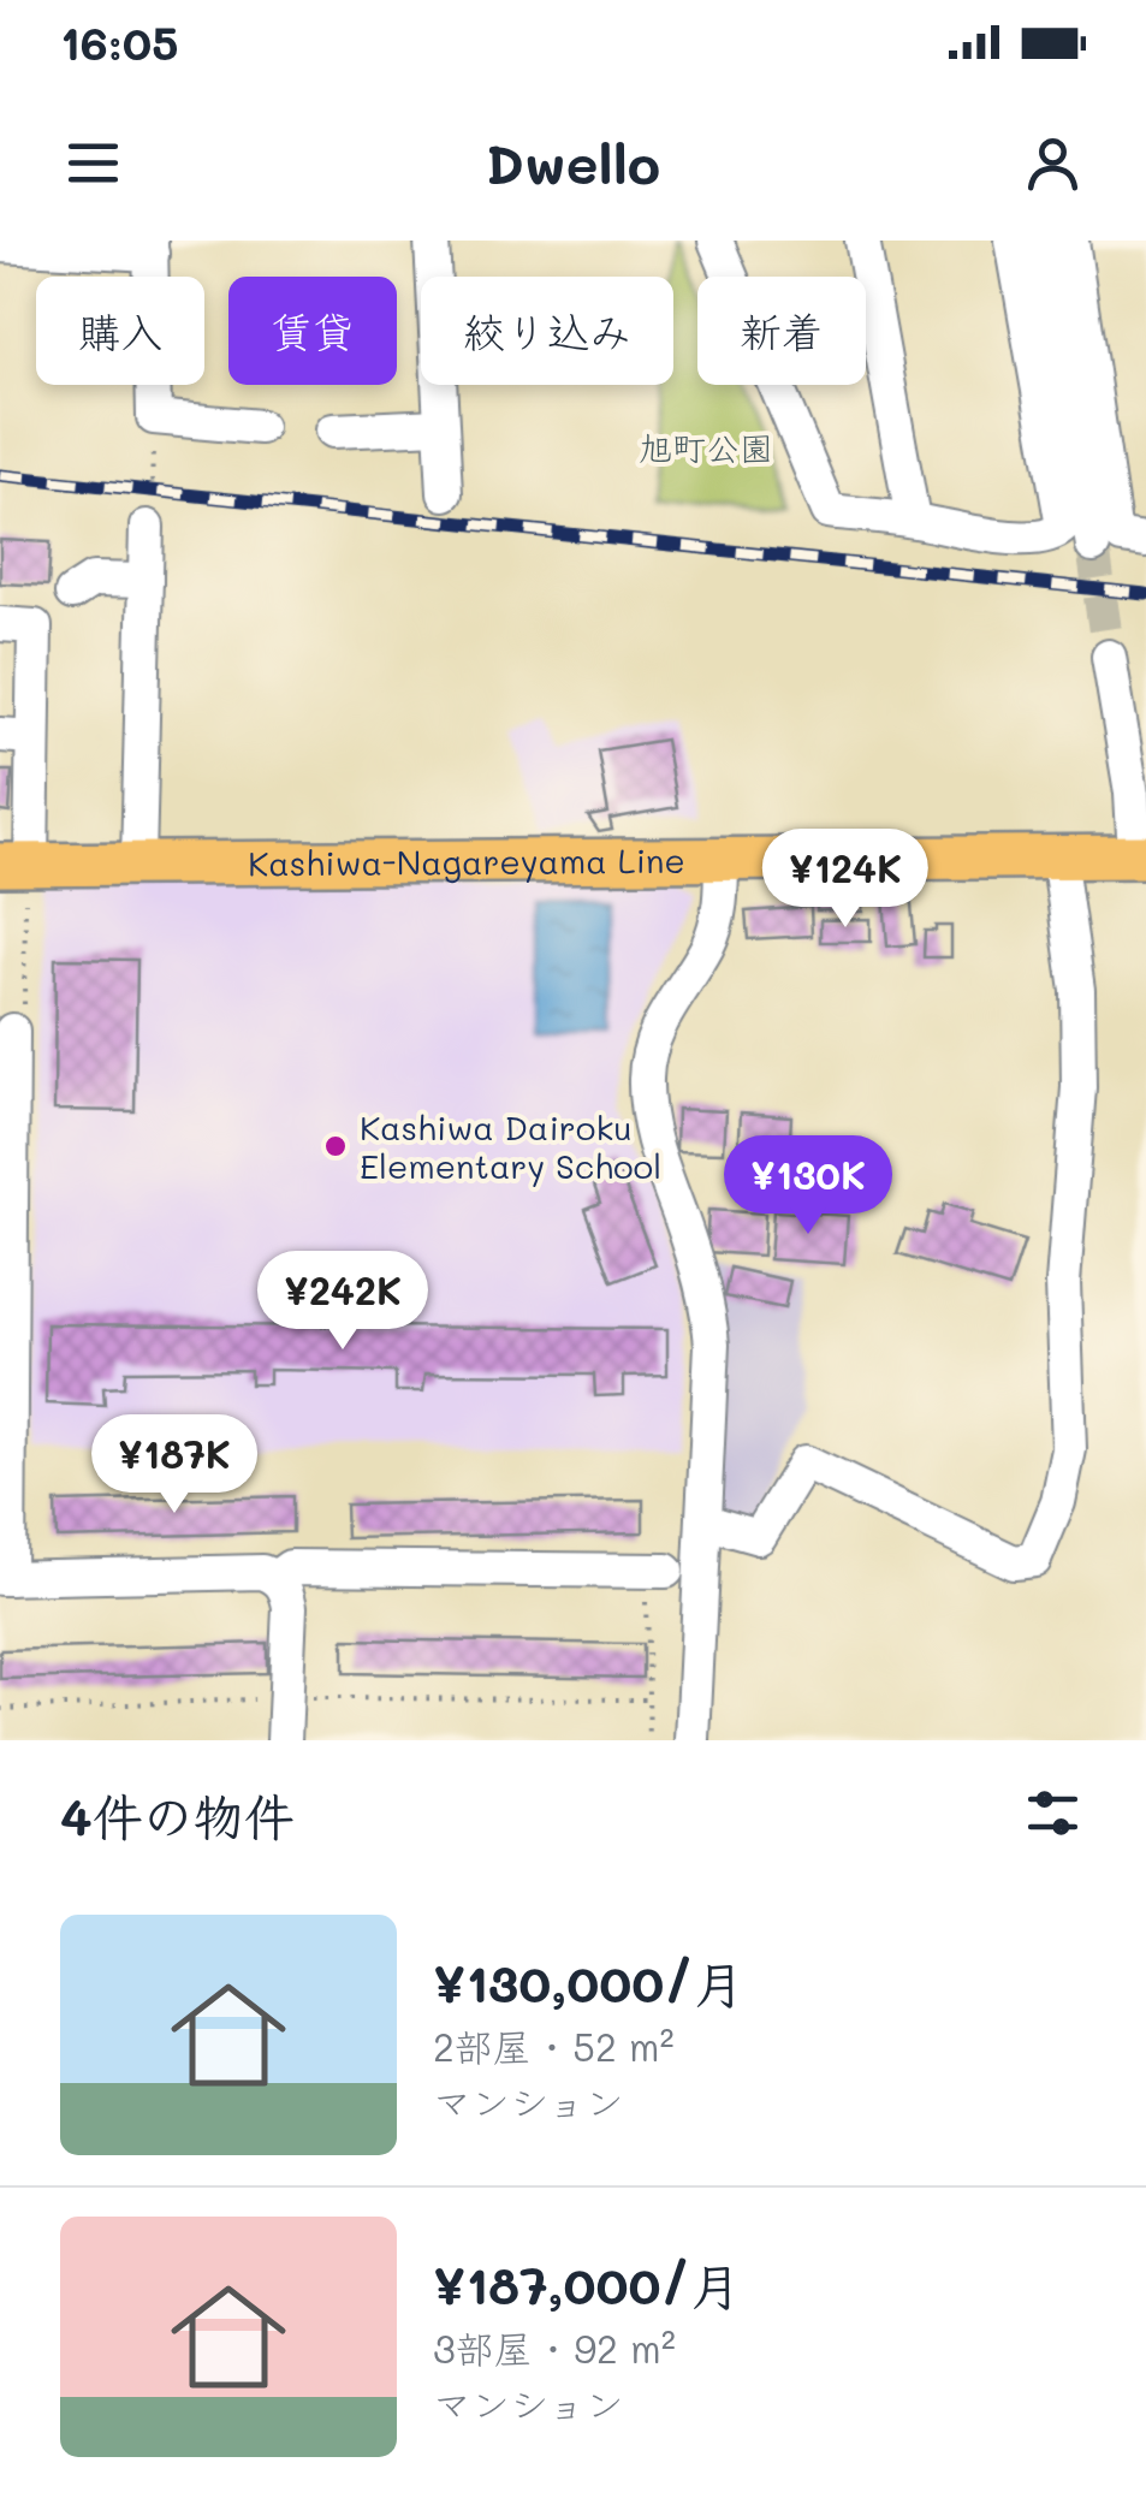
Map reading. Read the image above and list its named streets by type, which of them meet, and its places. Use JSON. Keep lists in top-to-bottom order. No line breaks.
{"streets":{"main road":["Kashiwa-Nagareyama Line"]},"parks":["旭町公園"],"places":["Kashiwa Dairoku Elementary School"],"page":{"status":"16:05","header":"Dwello","chip":["購入","賃貸","絞り込み","新着"],"price":["¥124K","¥130K","¥242K","¥187K"],"heading":"4件の物件","list":[{"name":"¥130,000/月","note":"2部屋 · 52 m² · マンション"},{"name":"¥187,000/月","note":"3部屋 · 92 m² · マンション"}]}}
